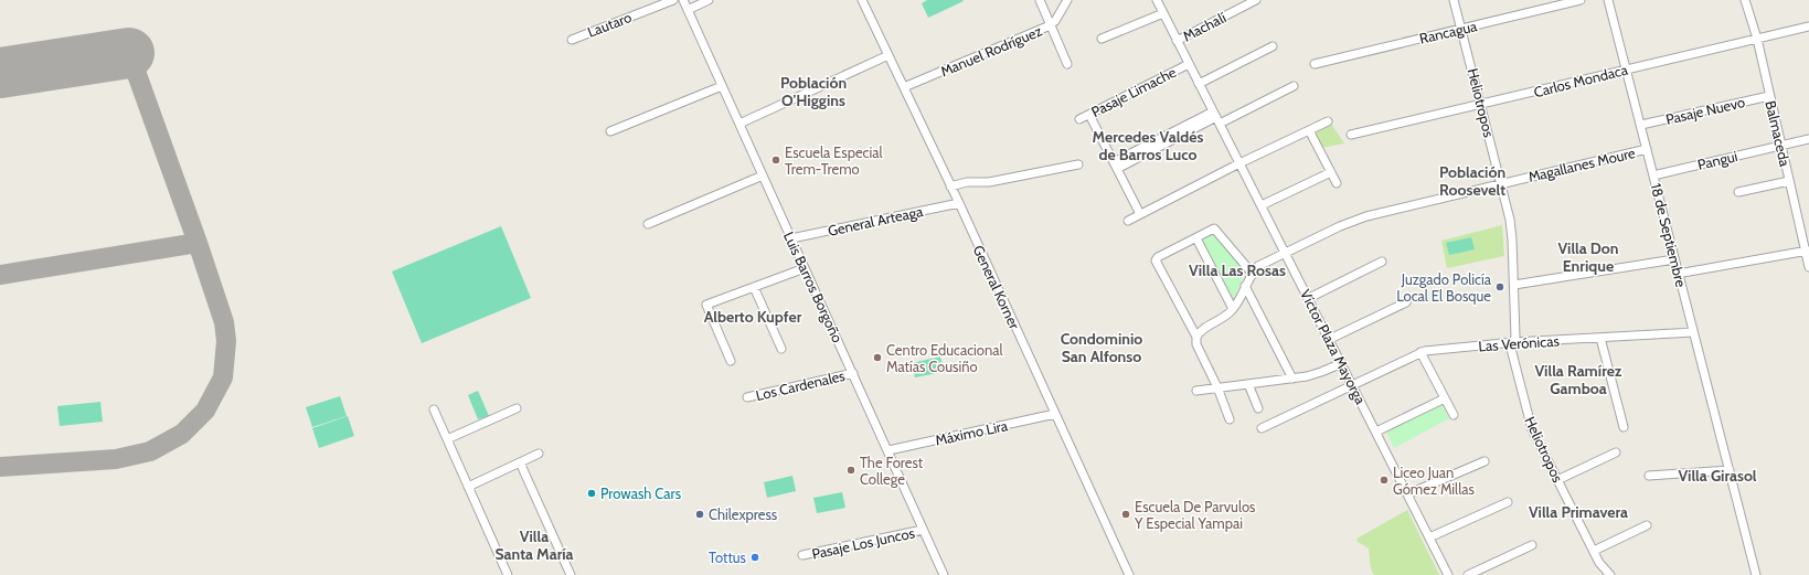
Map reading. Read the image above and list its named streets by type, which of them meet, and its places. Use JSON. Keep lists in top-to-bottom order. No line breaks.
{"streets":{"street":["Lautaro","Machalí","Rancagua","Manuel Rodríguez","Carlos Mondaca","Pasaje Limache","Heliotropos","Pasaje Nuevo","Balmaceda","Pangui","Magallanes Moure","General Arteaga","18 de Septiembre","Luis Barros Borgoño","General Korner","Las Verónicas","Víctor Plaza Mayorga","Los Cardenales","Máximo Lira","Pasaje Los Juncos"]},"crossings":[["Machalí","Víctor Plaza Mayorga"],["Rancagua","Heliotropos"],["Manuel Rodríguez","General Korner"],["Carlos Mondaca","Heliotropos"],["Carlos Mondaca","Balmaceda"],["Carlos Mondaca","18 de Septiembre"],["Pasaje Limache","Víctor Plaza Mayorga"],["Heliotropos","Magallanes Moure"],["Heliotropos","Las Verónicas"],["Pasaje Nuevo","Balmaceda"],["Pasaje Nuevo","18 de Septiembre"],["Balmaceda","Pangui"],["Pangui","18 de Septiembre"],["Magallanes Moure","18 de Septiembre"],["Magallanes Moure","Víctor Plaza Mayorga"],["General Arteaga","Luis Barros Borgoño"],["General Arteaga","General Korner"],["18 de Septiembre","Las Verónicas"],["Luis Barros Borgoño","Los Cardenales"],["Luis Barros Borgoño","Máximo Lira"],["Luis Barros Borgoño","Pasaje Los Juncos"],["General Korner","Máximo Lira"],["Las Verónicas","Víctor Plaza Mayorga"]],"districts":["Población O'Higgins","Mercedes Valdés de Barros Luco","Población Roosevelt","Villa Don Enrique","Villa Las Rosas","Alberto Kupfer","Condominio San Alfonso","Villa Ramírez Gamboa","Villa Girasol","Villa Primavera","Villa Santa María"],"places":["Escuela Especial Trem-Tremo","Juzgado Policía Local El Bosque","Centro Educacional Matías Cousiño","The Forest College","Liceo Juan Gómez Millas","Prowash Cars","Chilexpress","Escuela De Parvulos Y Especial Yampai","Tottus"]}
